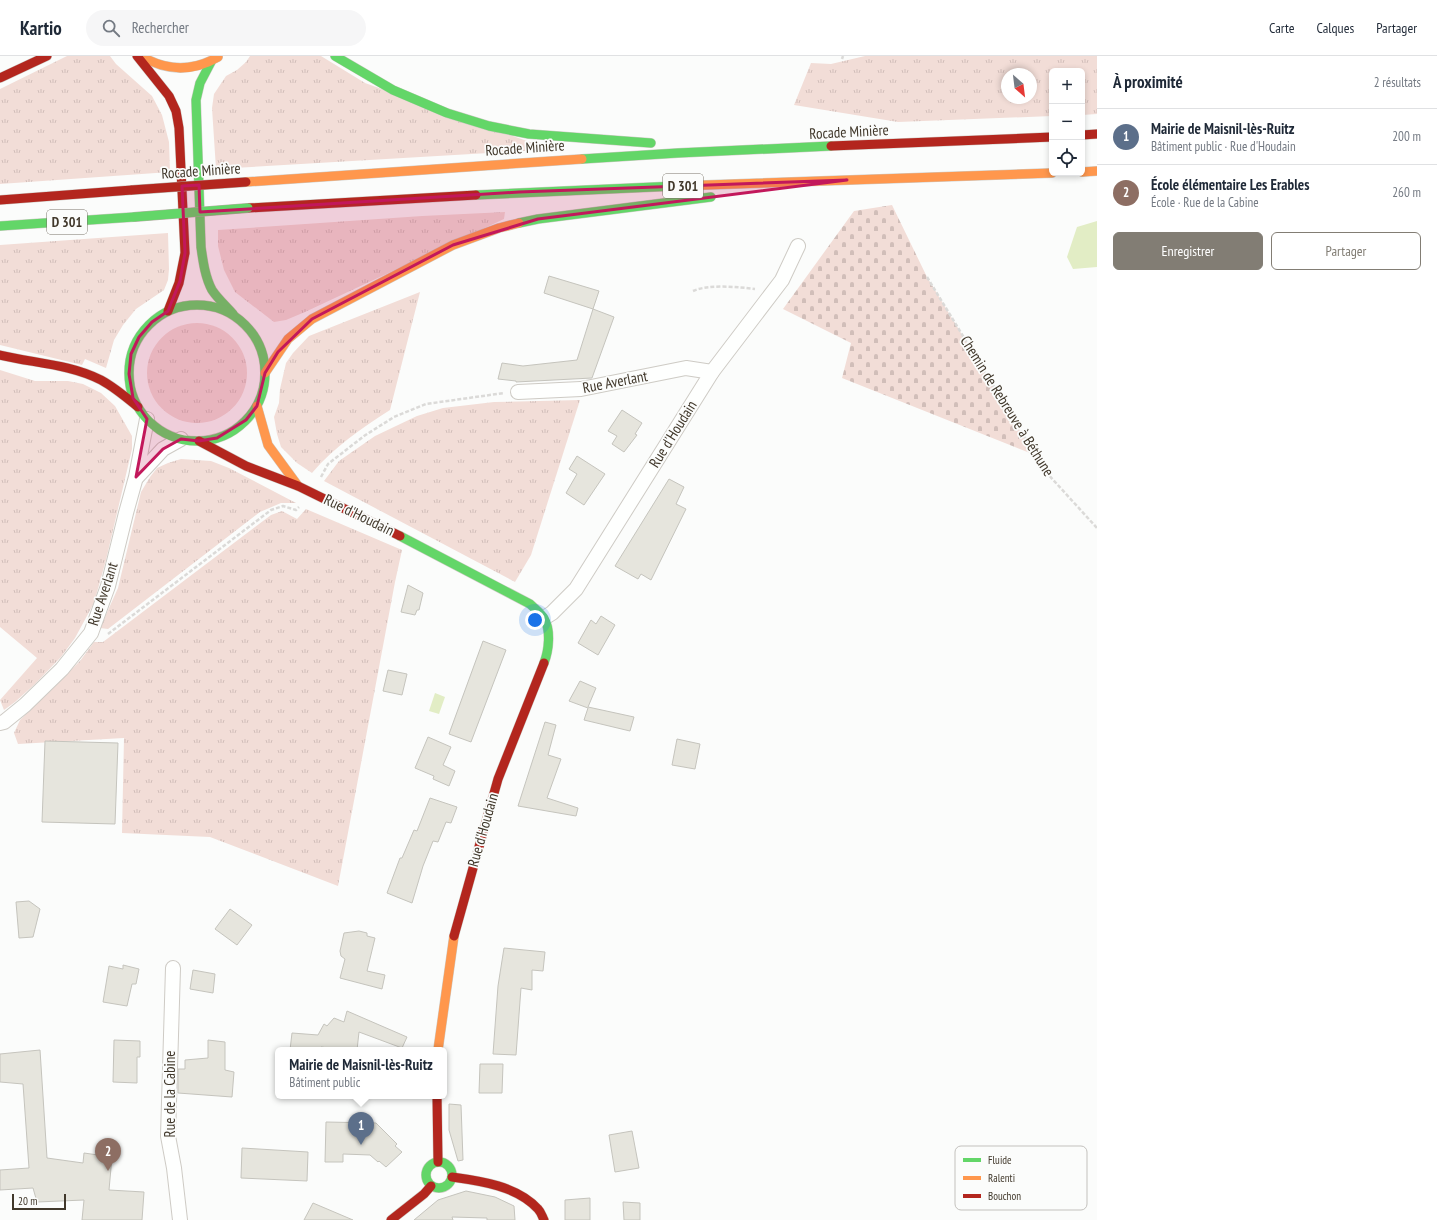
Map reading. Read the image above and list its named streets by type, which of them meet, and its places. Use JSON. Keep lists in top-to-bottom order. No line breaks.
{"streets":{"main road":["Rocade Minière","D 301","Rue d'Houdain"],"street":["Rue Averlant","Rue de la Cabine"],"path":["Chemin de Rebreuve à Béthune"]},"crossings":[["Rue Averlant","Rue d'Houdain"]],"legend":["Fluide","Ralenti","Bouchon"],"scale_bar":"20 m","north":"bottom right","page":{"header":"Kartio","search":"Rechercher","nav":["Carte","Calques","Partager"],"heading":["À proximité","2 résultats"],"map_buttons":["+","−"],"list":[{"mark":"1","name":"Mairie de Maisnil-lès-Ruitz","note":"Bâtiment public · Rue d'Houdain","value":"200 m"},{"mark":"2","name":"École élémentaire Les Erables","note":"École · Rue de la Cabine","value":"260 m"}],"buttons":["Enregistrer","Partager"],"popup":["Mairie de Maisnil-lès-Ruitz","Bâtiment public"],"pins":["1","2"],"scale":"20 m"}}
